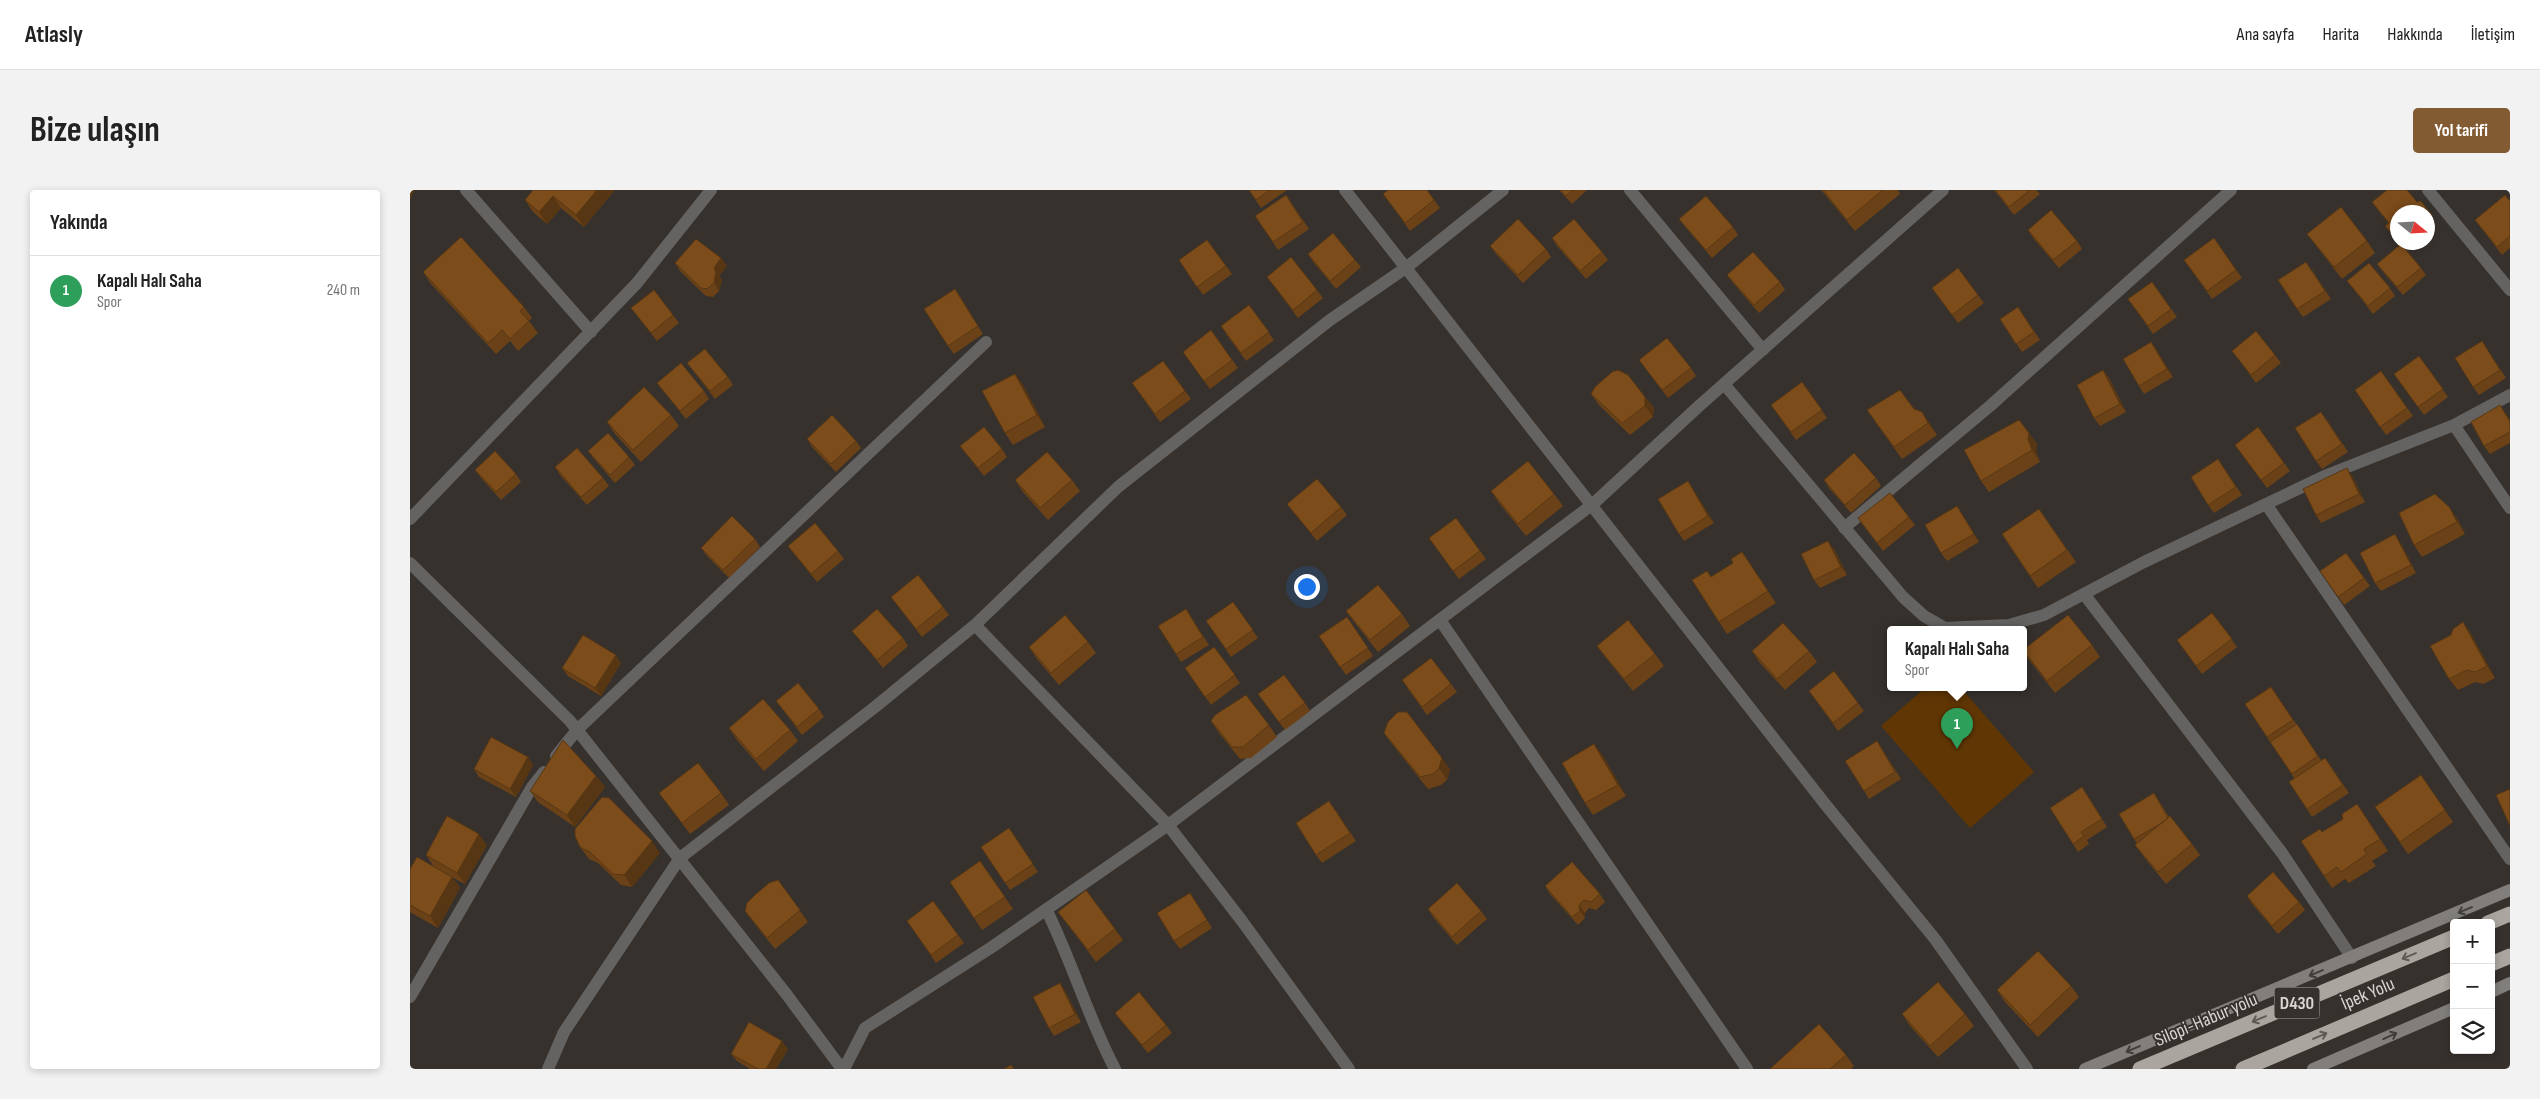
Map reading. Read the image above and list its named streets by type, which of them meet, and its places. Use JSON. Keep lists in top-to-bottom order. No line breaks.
{"streets":{"highway":["İpek Yolu","D430","Silopi-Habur yolu"]},"one_way":["İpek Yolu","Silopi-Habur yolu"],"north":"right","page":{"header":"Atlasly","nav":["Ana sayfa","Harita","Hakkında","İletişim"],"buttons":"Yol tarifi","title":"Bize ulaşın","heading":"Yakında","list":[{"mark":"1","name":"Kapalı Halı Saha","note":"Spor","value":"240 m"}],"popup":["Kapalı Halı Saha","Spor"],"pins":"1","map_buttons":["+","−"]}}
